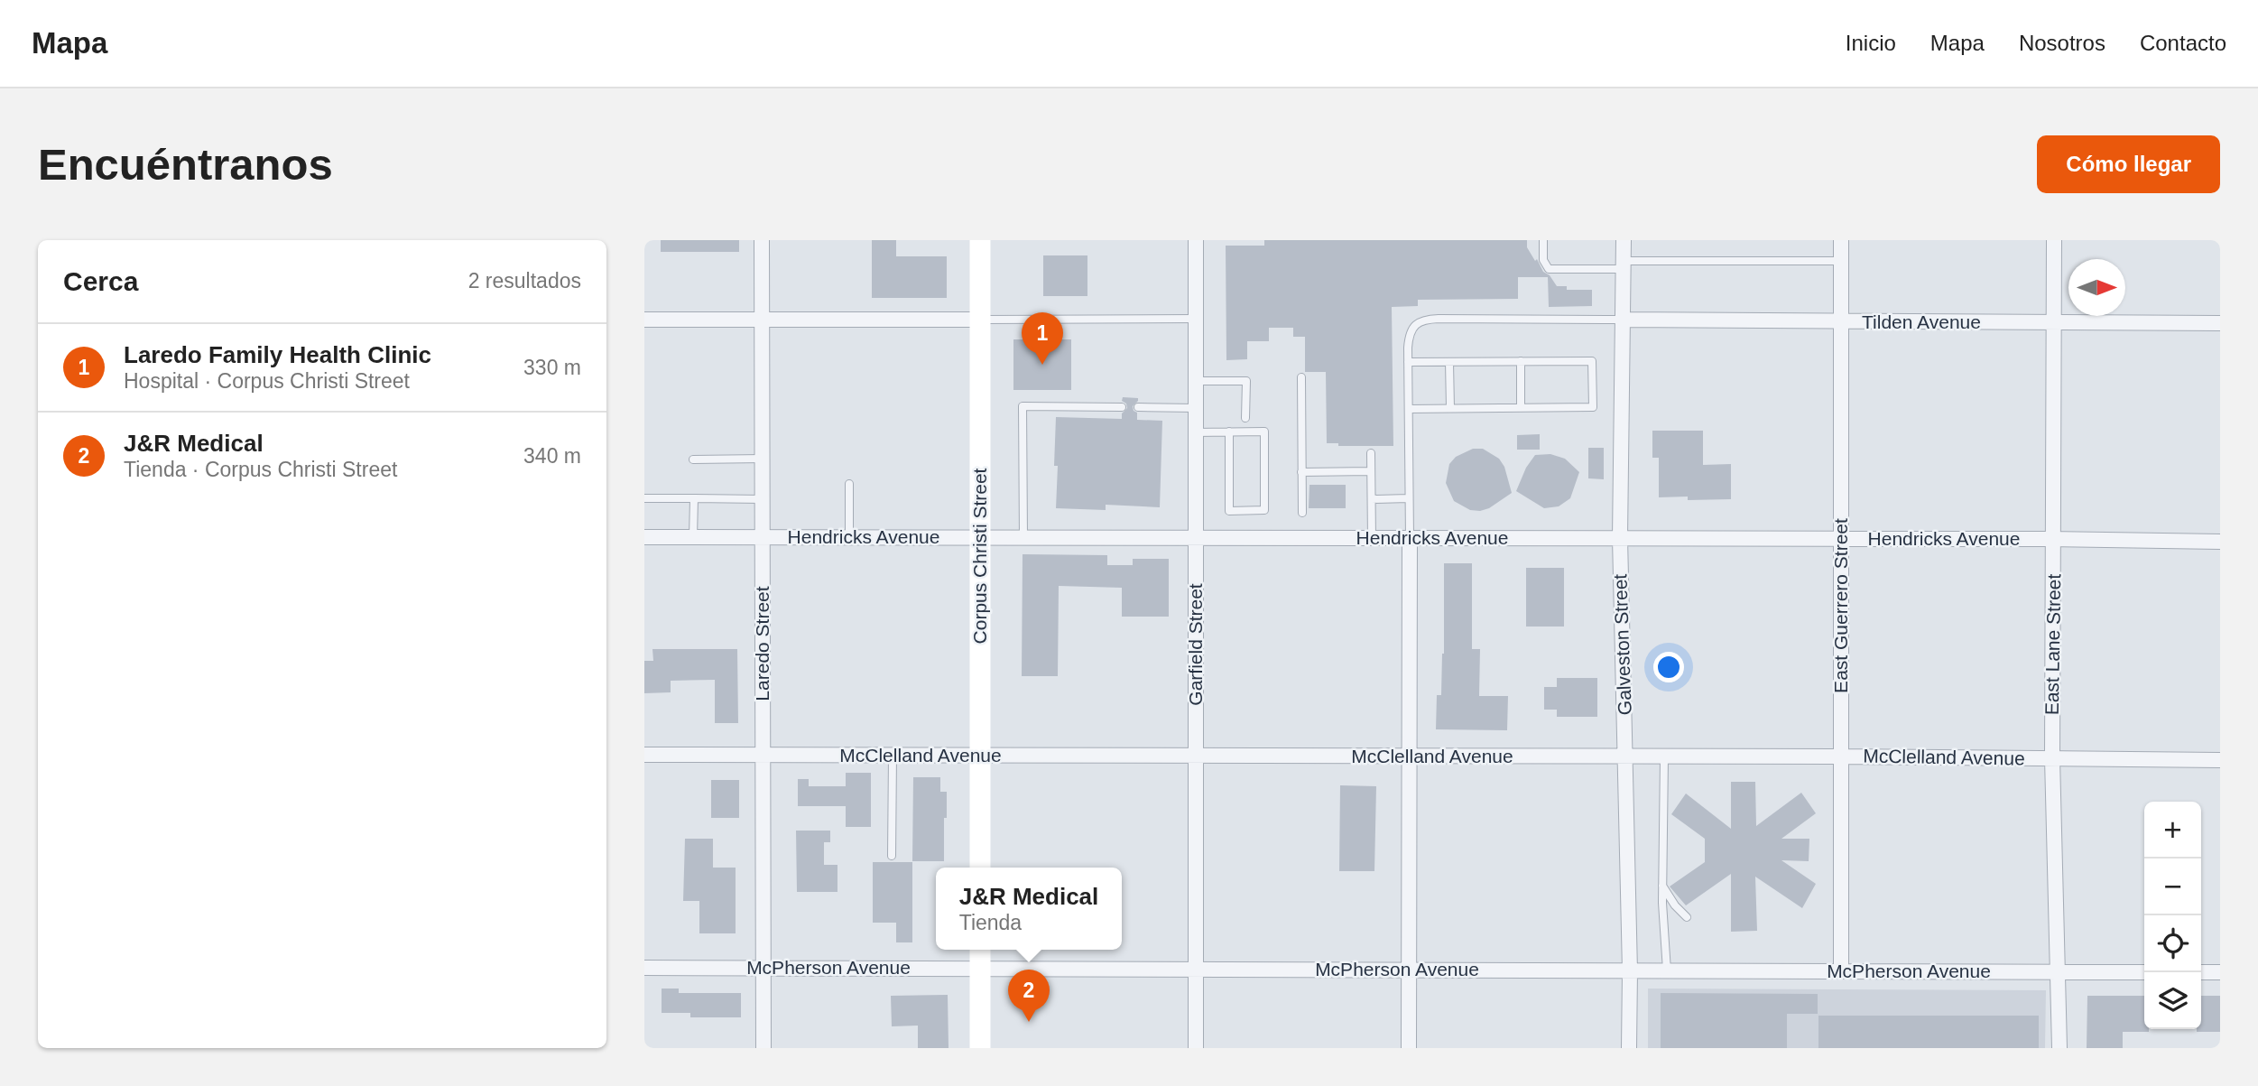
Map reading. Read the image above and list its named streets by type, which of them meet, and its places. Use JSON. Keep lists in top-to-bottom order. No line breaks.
{"streets":{"main road":["Corpus Christi Street"],"street":["Tilden Avenue","Hendricks Avenue","East Guerrero Street","Laredo Street","Garfield Street","Galveston Street","East Lane Street","McClelland Avenue","McPherson Avenue"]},"crossings":[["Tilden Avenue","East Guerrero Street"],["Tilden Avenue","Galveston Street"],["Tilden Avenue","East Lane Street"],["Hendricks Avenue","Corpus Christi Street"],["Hendricks Avenue","East Guerrero Street"],["Hendricks Avenue","Laredo Street"],["Hendricks Avenue","Garfield Street"],["Hendricks Avenue","Galveston Street"],["Hendricks Avenue","East Lane Street"],["Corpus Christi Street","McClelland Avenue"],["East Guerrero Street","McClelland Avenue"],["East Guerrero Street","McPherson Avenue"],["Laredo Street","McClelland Avenue"],["Laredo Street","McPherson Avenue"],["Garfield Street","McClelland Avenue"],["Garfield Street","McPherson Avenue"],["Galveston Street","McClelland Avenue"],["Galveston Street","McPherson Avenue"],["East Lane Street","McClelland Avenue"],["East Lane Street","McPherson Avenue"]],"north":"right","page":{"header":"Mapa","nav":["Inicio","Mapa","Nosotros","Contacto"],"buttons":"Cómo llegar","title":"Encuéntranos","heading":["Cerca","2 resultados"],"pins":["1","2"],"list":[{"mark":"1","name":"Laredo Family Health Clinic","note":"Hospital · Corpus Christi Street","value":"330 m"},{"mark":"2","name":"J&R Medical","note":"Tienda · Corpus Christi Street","value":"340 m"}],"map_buttons":["+","−"],"popup":["J&R Medical","Tienda"]}}
